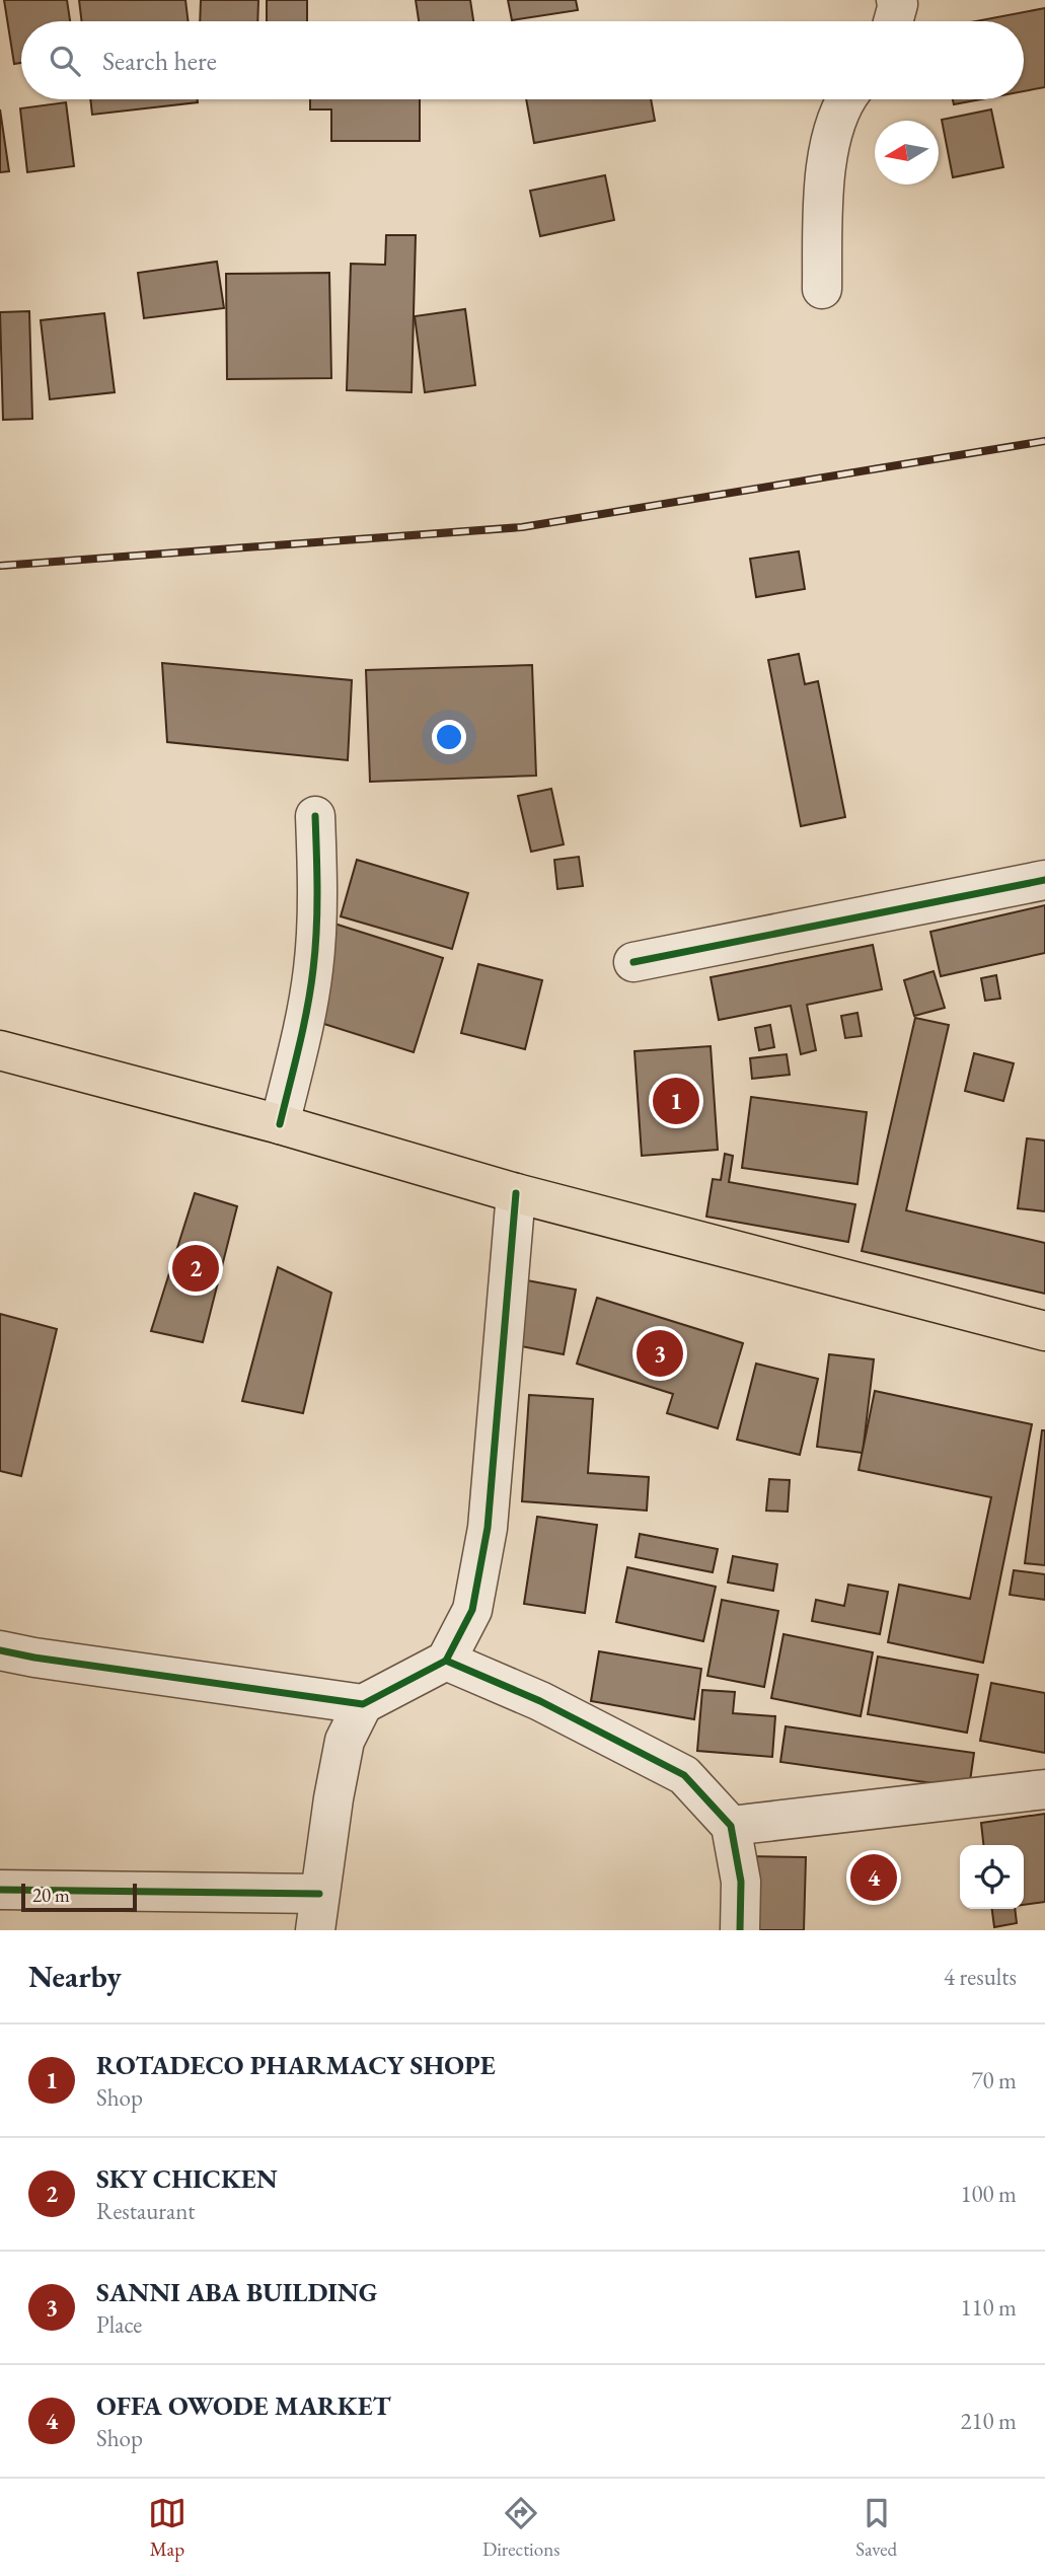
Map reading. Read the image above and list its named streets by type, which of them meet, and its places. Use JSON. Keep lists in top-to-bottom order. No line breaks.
{"scale_bar":"20 m","north":"left","page":{"search":"Search here","pins":["1","2","3","4"],"scale":"20 m","heading":["Nearby","4 results"],"list":[{"mark":"1","name":"ROTADECO PHARMACY SHOPE","note":"Shop","value":"70 m"},{"mark":"2","name":"SKY CHICKEN","note":"Restaurant","value":"100 m"},{"mark":"3","name":"SANNI ABA BUILDING","note":"Place","value":"110 m"},{"mark":"4","name":"OFFA OWODE MARKET","note":"Shop","value":"210 m"}],"nav":["Map","Directions","Saved"]}}
